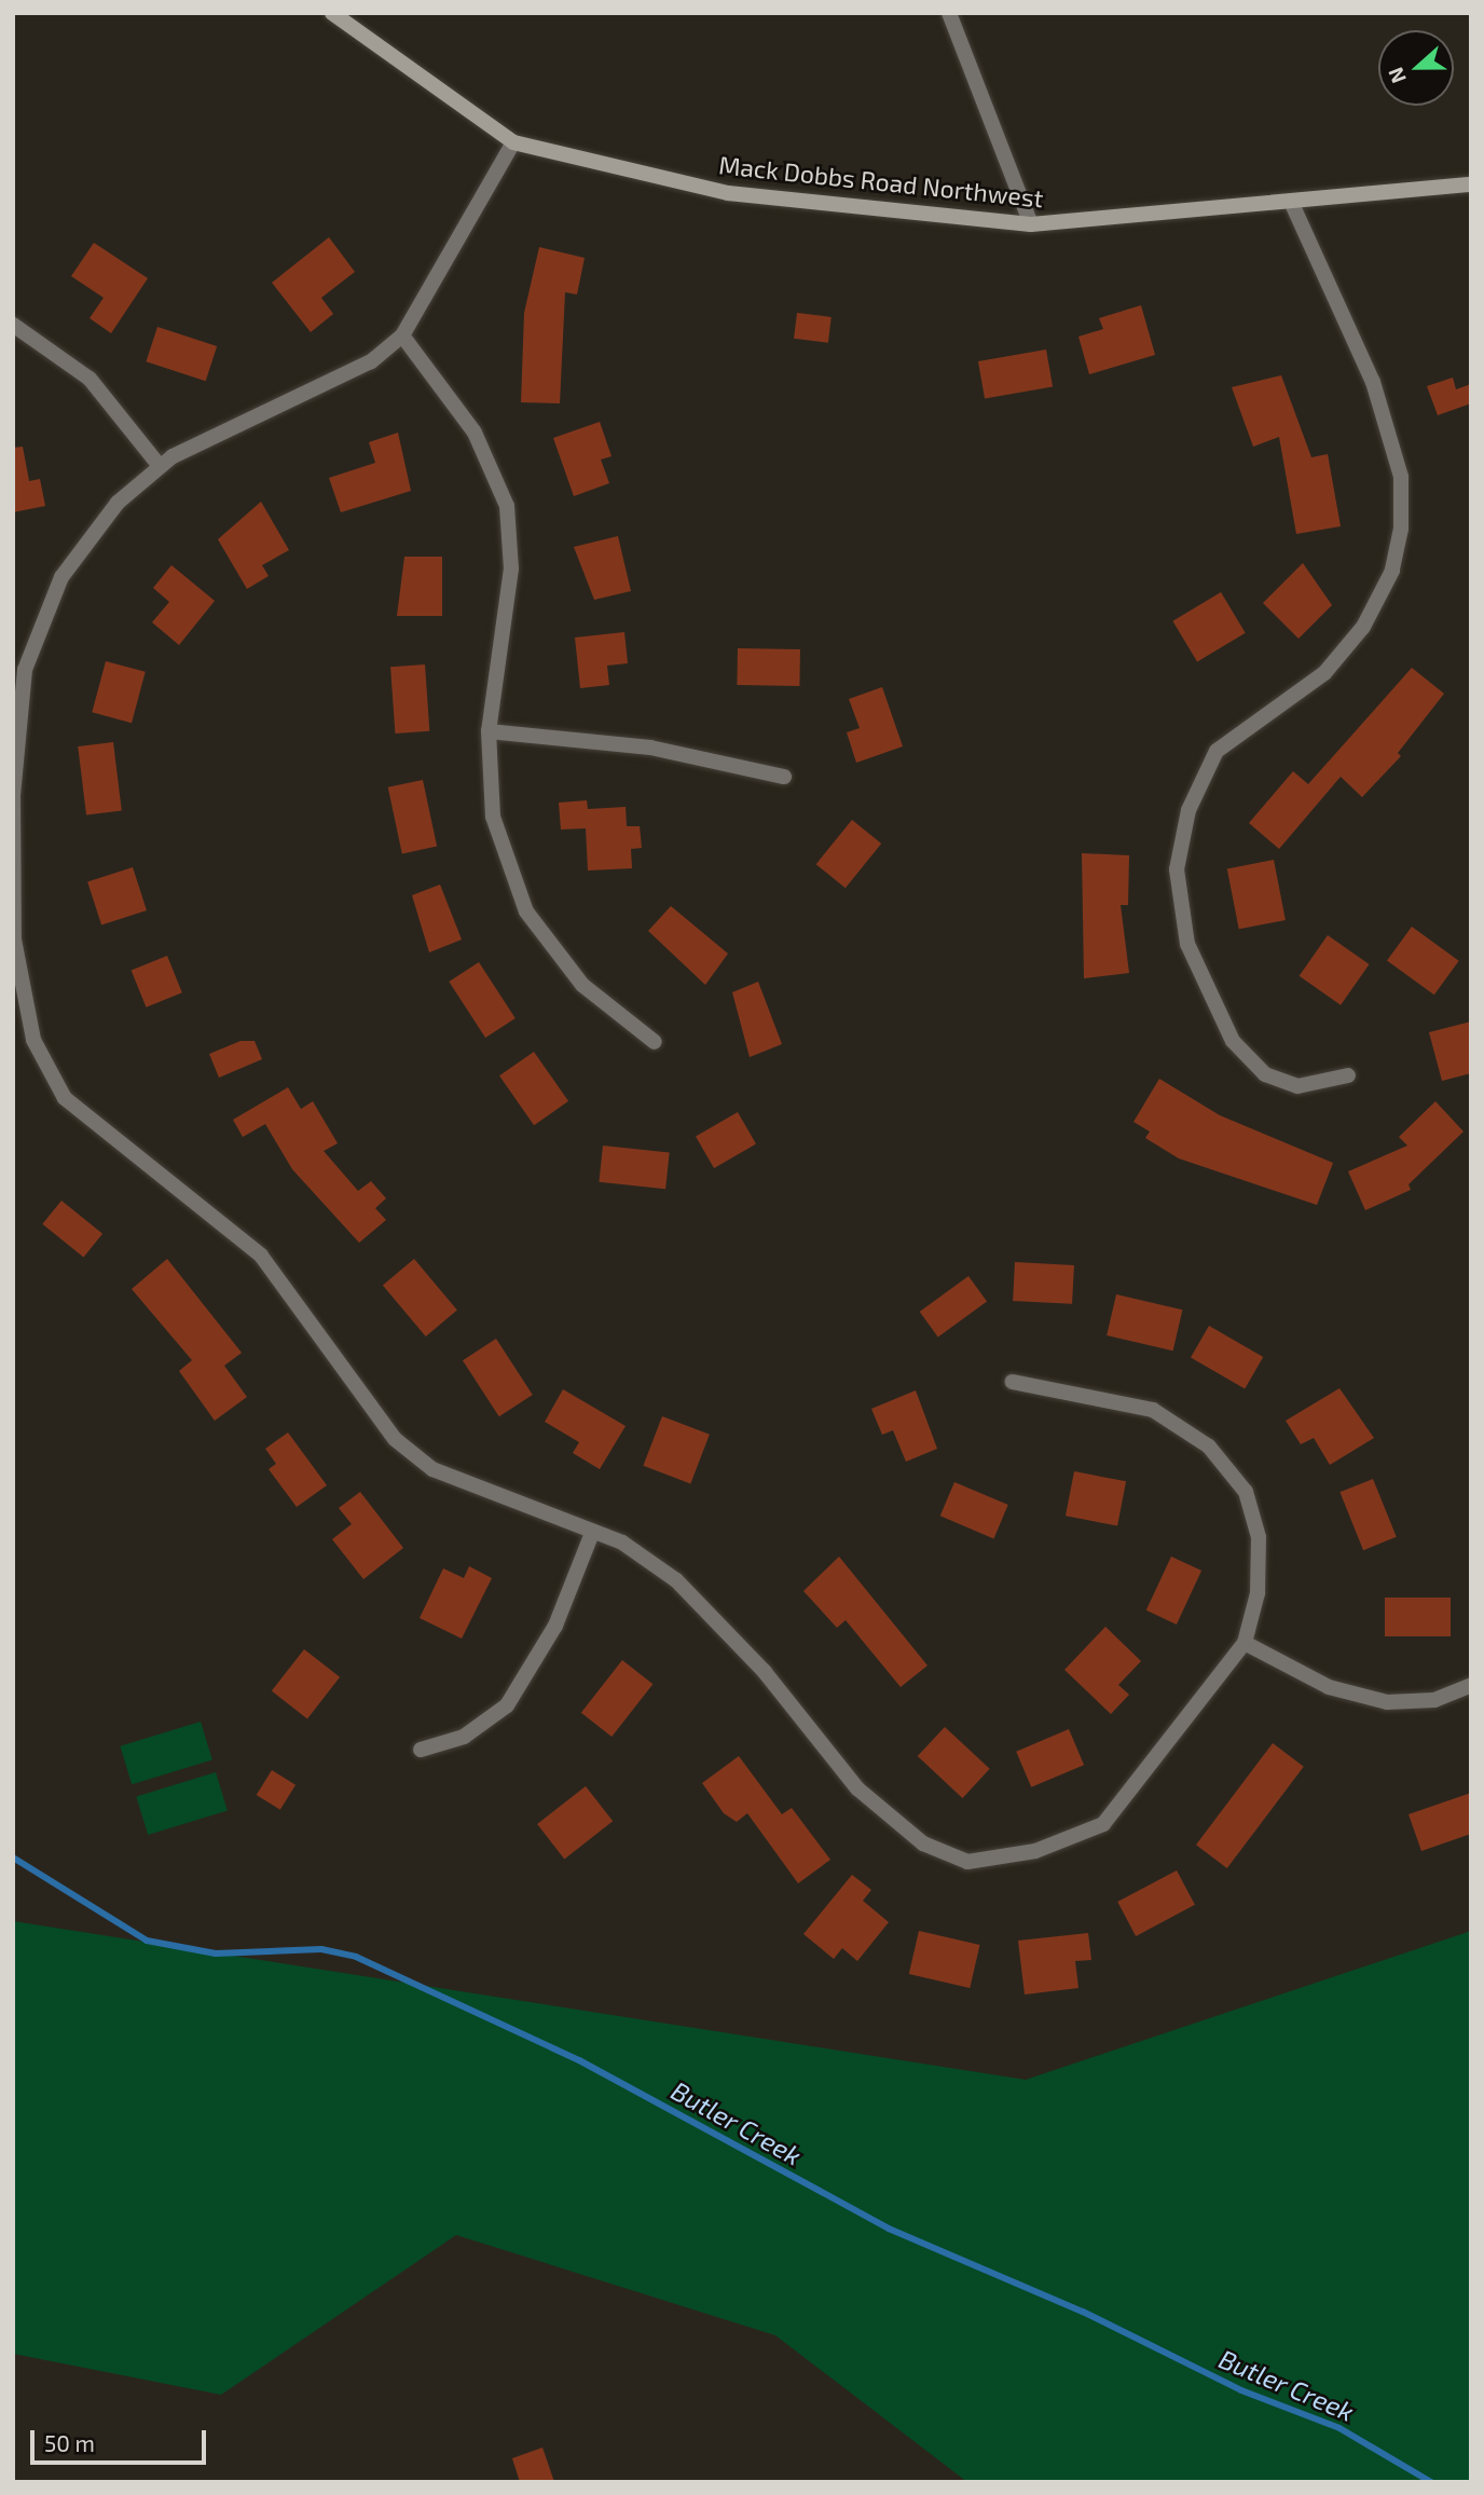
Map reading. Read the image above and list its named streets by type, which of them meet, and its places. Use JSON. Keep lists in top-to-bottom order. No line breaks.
{"streets":{"street":["Mack Dobbs Road Northwest"]},"water":["Butler Creek"],"scale_bar":"50 m","north":"left"}
